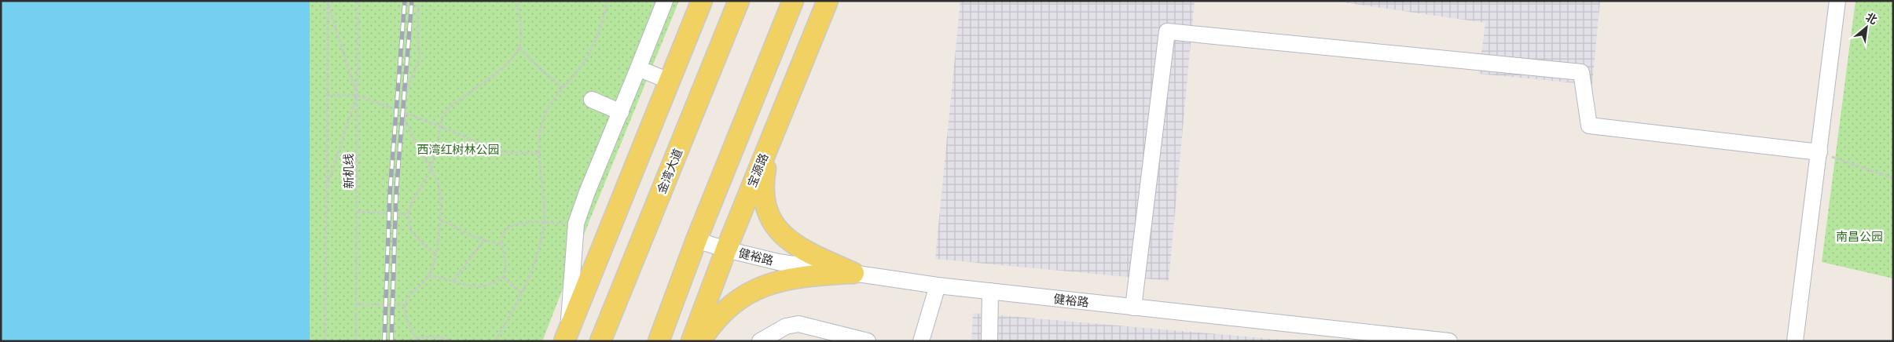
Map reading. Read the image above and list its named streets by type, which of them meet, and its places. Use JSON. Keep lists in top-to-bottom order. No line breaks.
{"streets":{"main road":["宝源路","金湾大道"],"street":["健裕路"],"path":["新机线"]},"crossings":[["宝源路","健裕路"]],"parks":["西湾红树林公园","南昌公园"],"north":"top right"}
